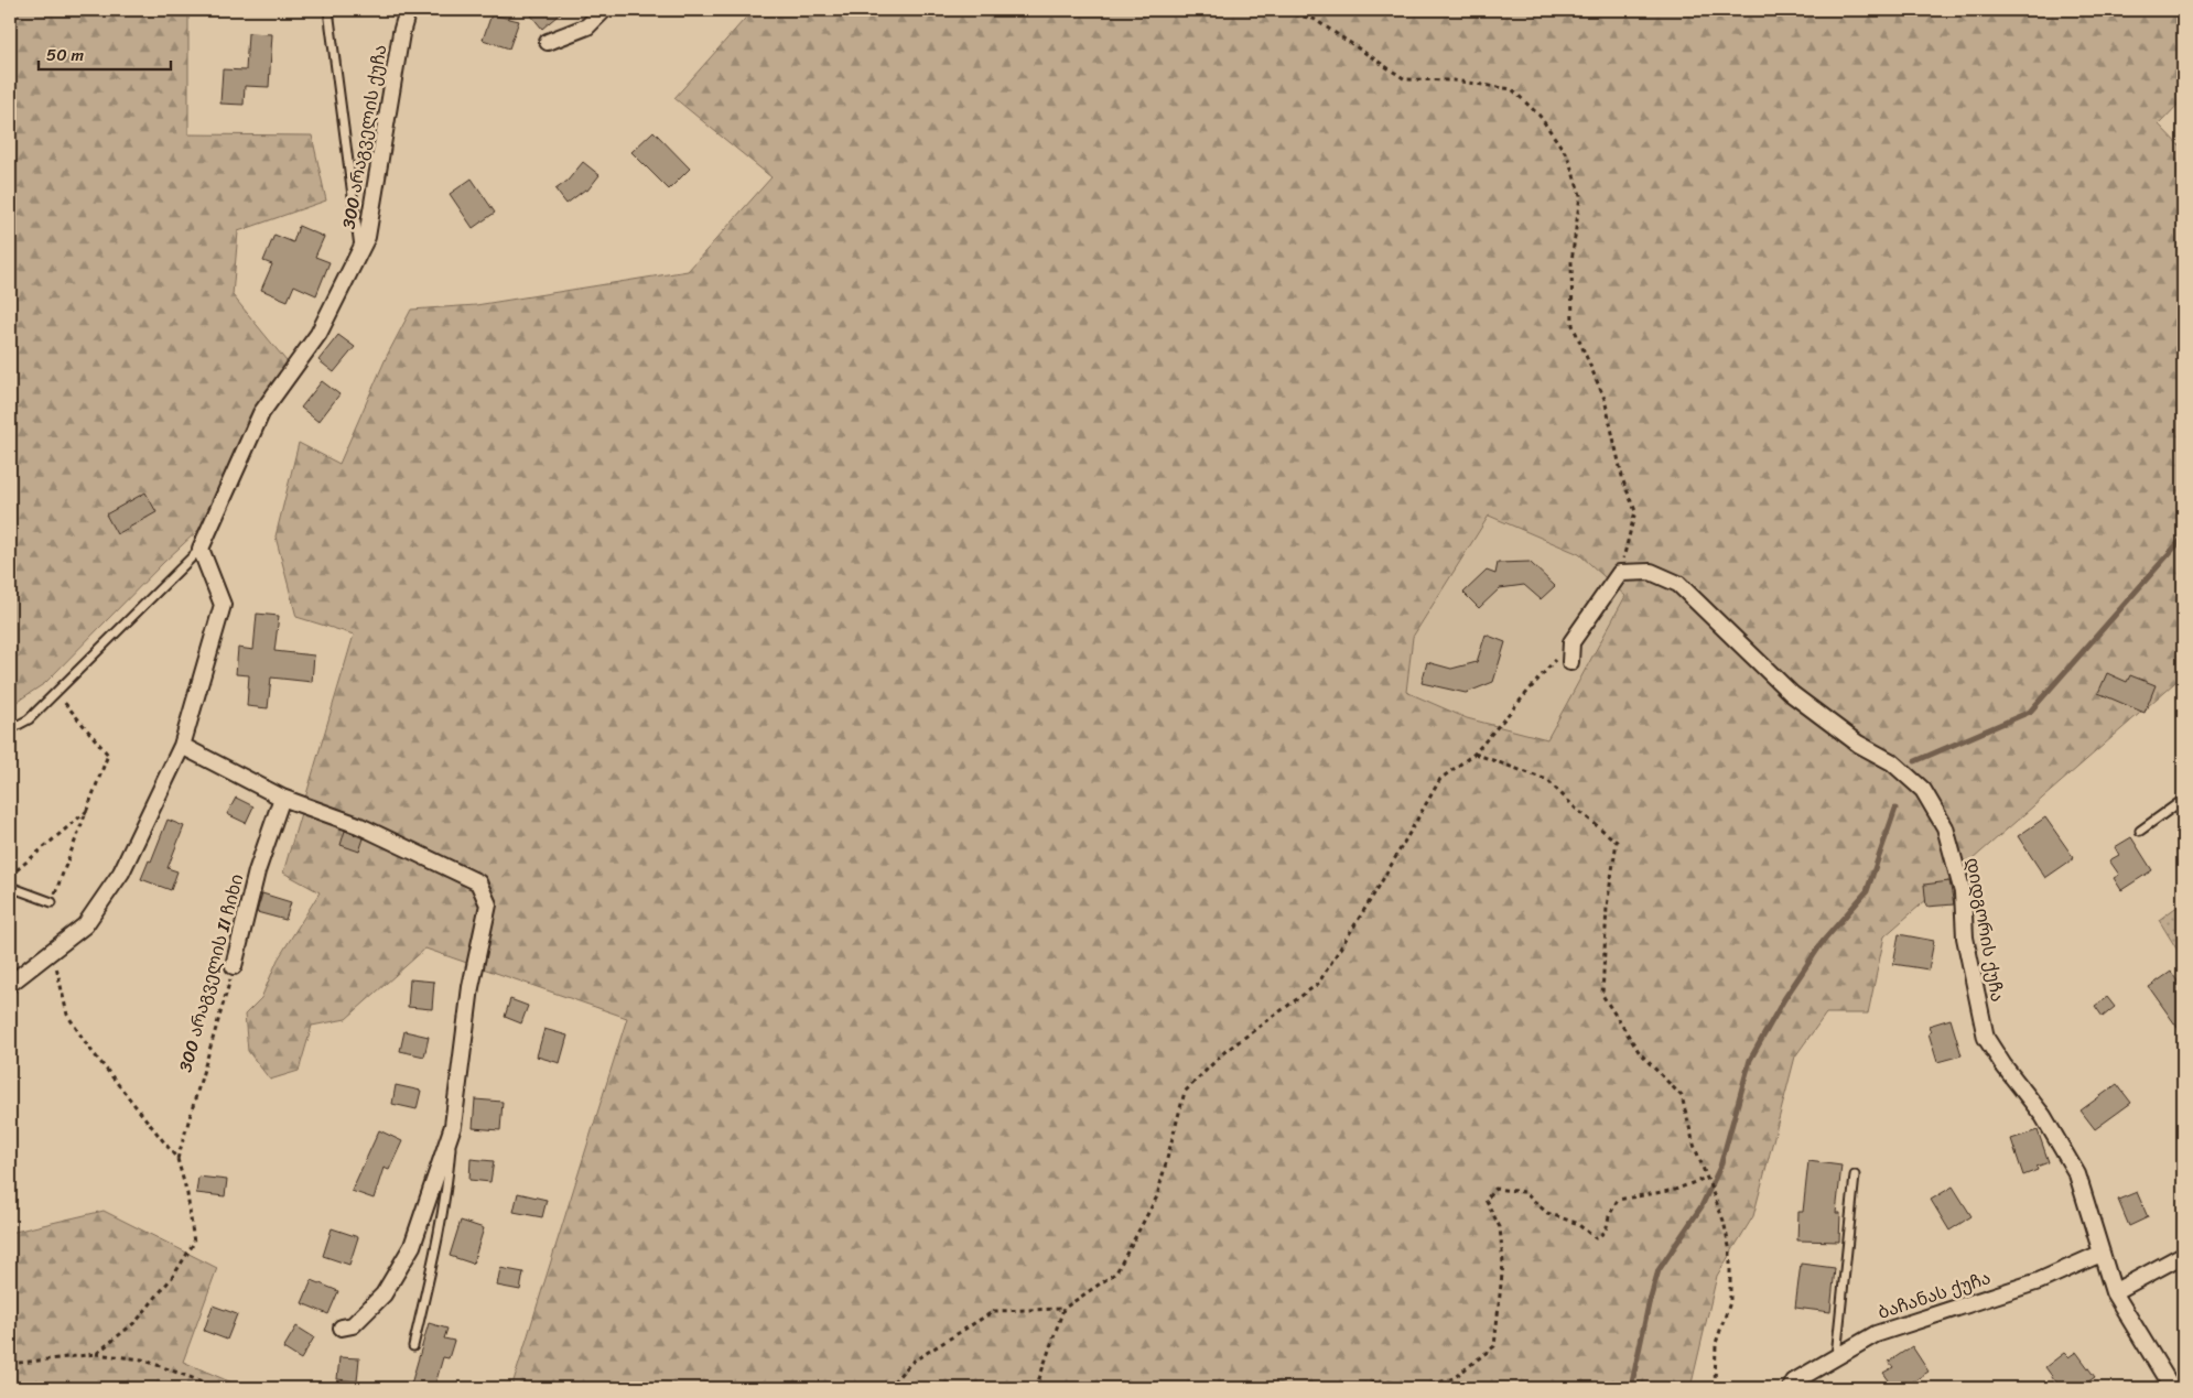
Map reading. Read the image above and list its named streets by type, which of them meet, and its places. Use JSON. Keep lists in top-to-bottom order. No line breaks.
{"streets":{"street":["300 არაგველის ქუჩა","დიდგორის ქუჩა","300 არაგველის II ჩიხი","ბაჩანას ქუჩა"]},"crossings":[["დიდგორის ქუჩა","ბაჩანას ქუჩა"]],"scale_bar":"50 m"}
